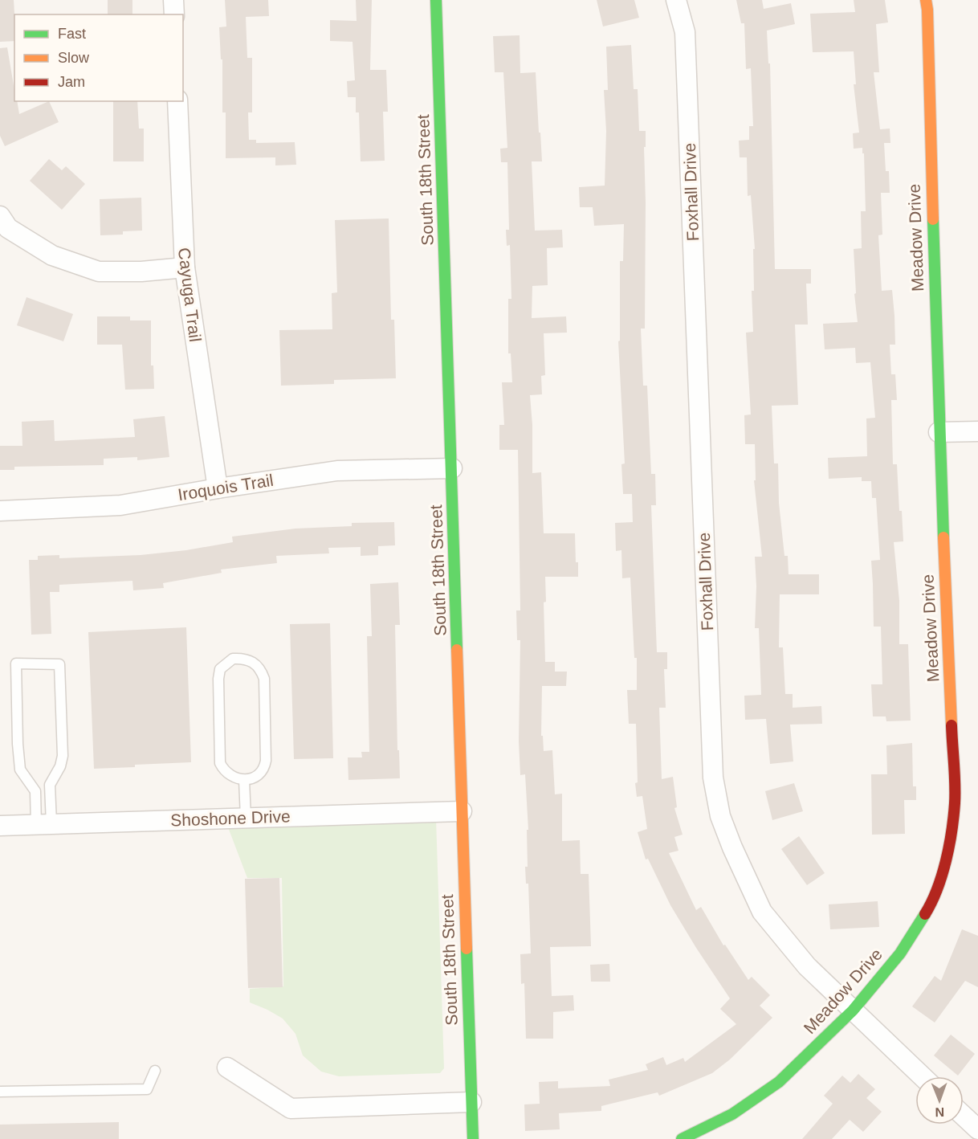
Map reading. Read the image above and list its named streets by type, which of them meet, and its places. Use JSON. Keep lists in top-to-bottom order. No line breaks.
{"streets":{"street":["South 18th Street","Foxhall Drive","Meadow Drive","Cayuga Trail","Iroquois Trail","Shoshone Drive"]},"crossings":[["South 18th Street","Iroquois Trail"],["South 18th Street","Shoshone Drive"],["Foxhall Drive","Meadow Drive"],["Cayuga Trail","Iroquois Trail"]],"legend":["Fast","Slow","Jam"],"north":"bottom"}
